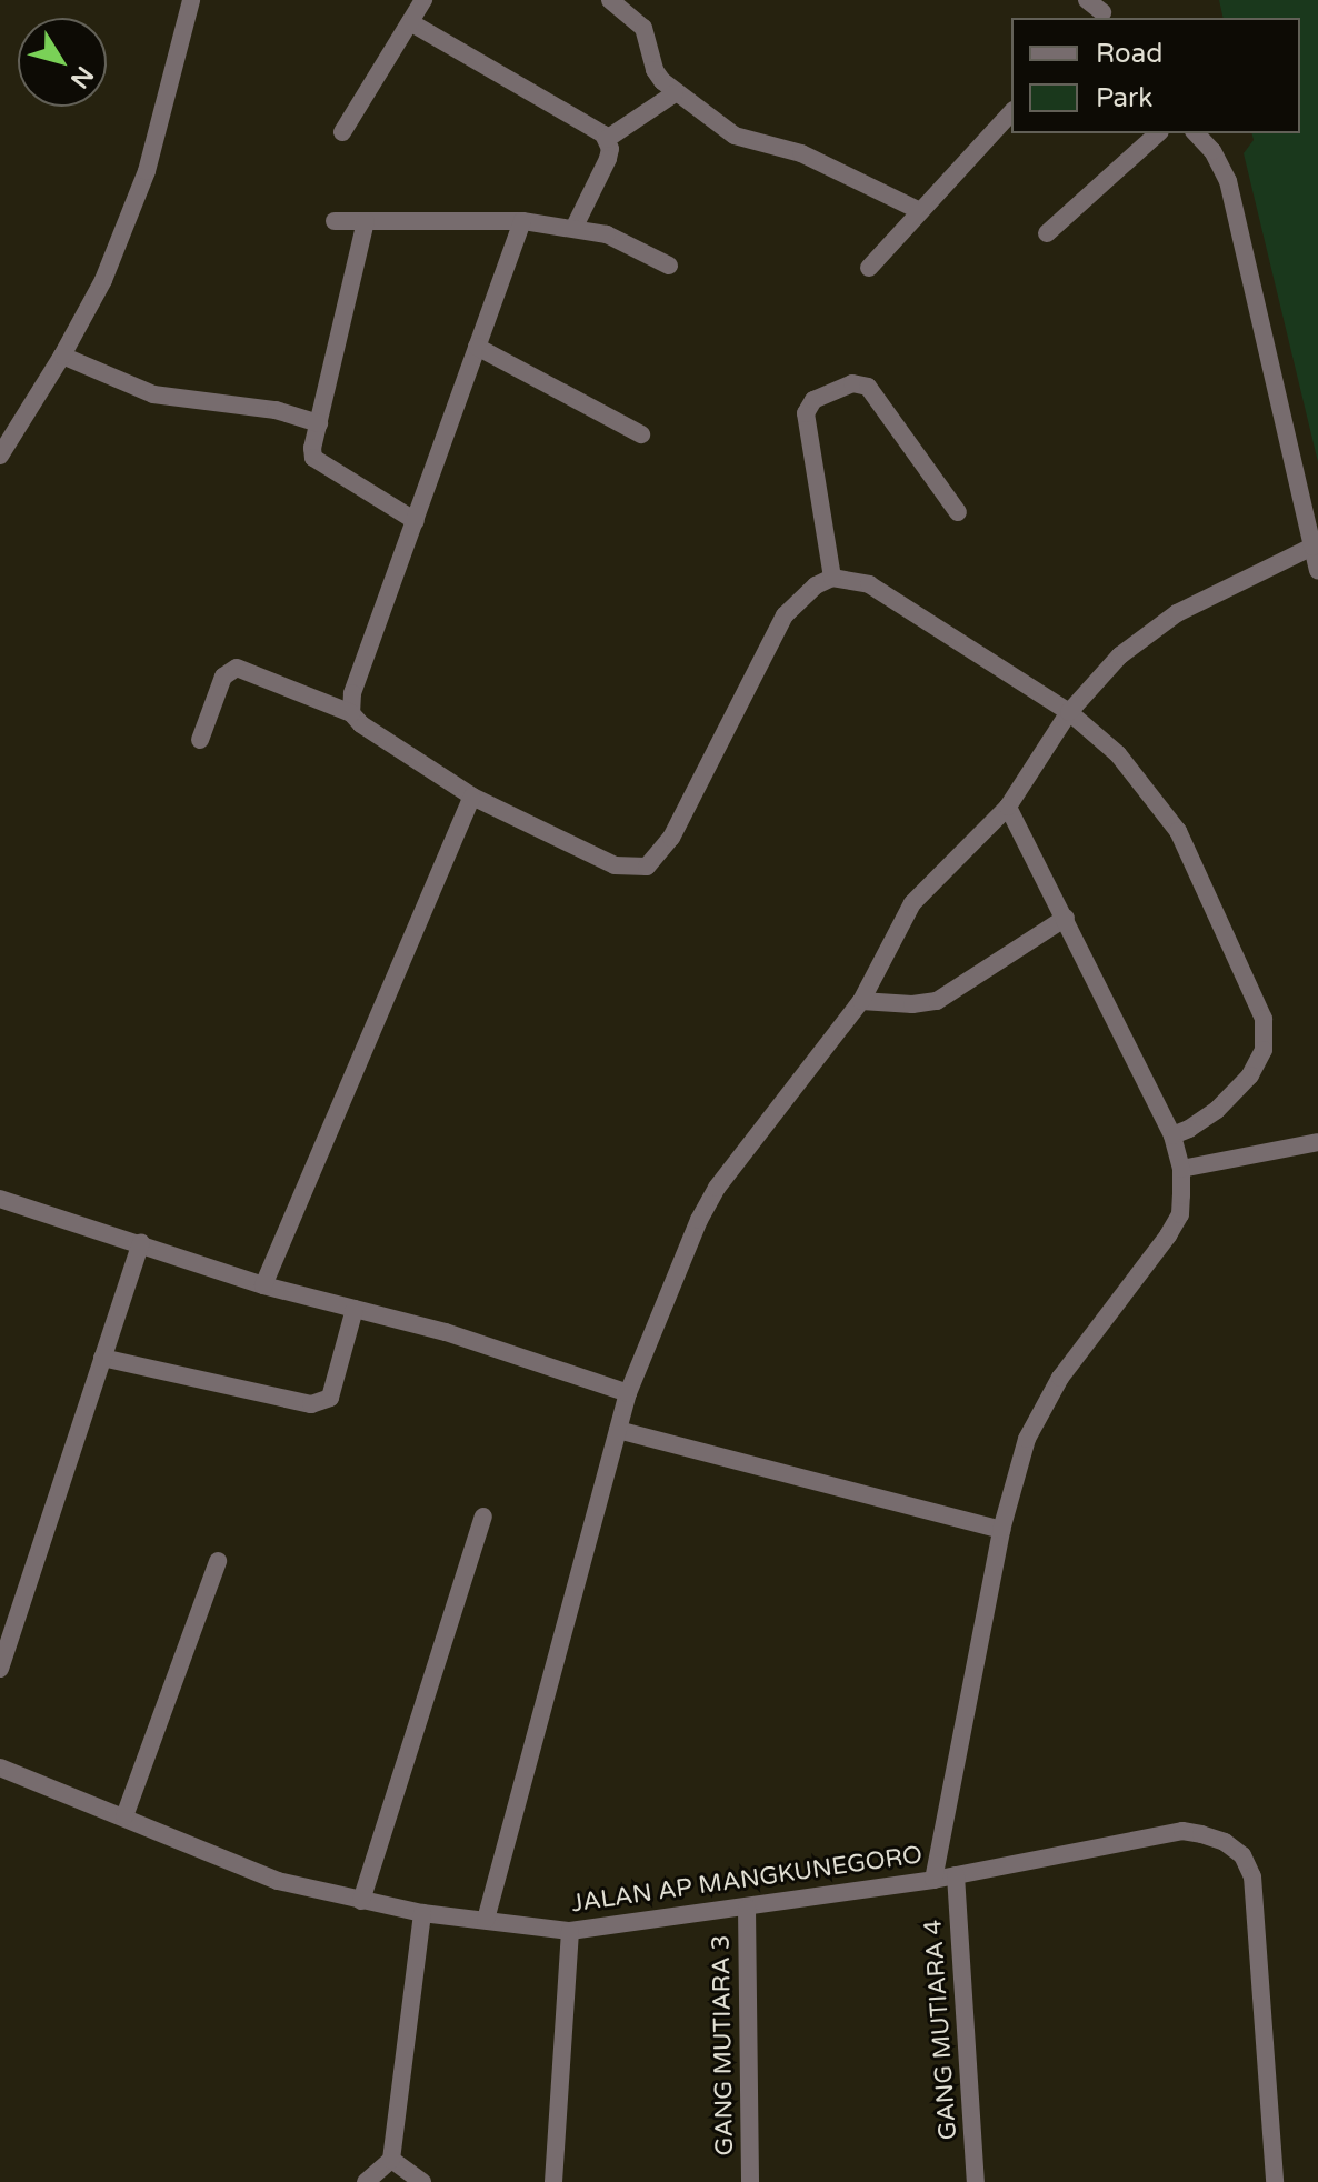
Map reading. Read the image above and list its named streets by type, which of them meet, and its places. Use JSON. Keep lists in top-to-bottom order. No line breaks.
{"streets":{"street":["JALAN AP MANGKUNEGORO","GANG MUTIARA 4","GANG MUTIARA 3"]},"crossings":[["JALAN AP MANGKUNEGORO","GANG MUTIARA 4"],["JALAN AP MANGKUNEGORO","GANG MUTIARA 3"]],"legend":["Road","Park"],"north":"bottom right"}
